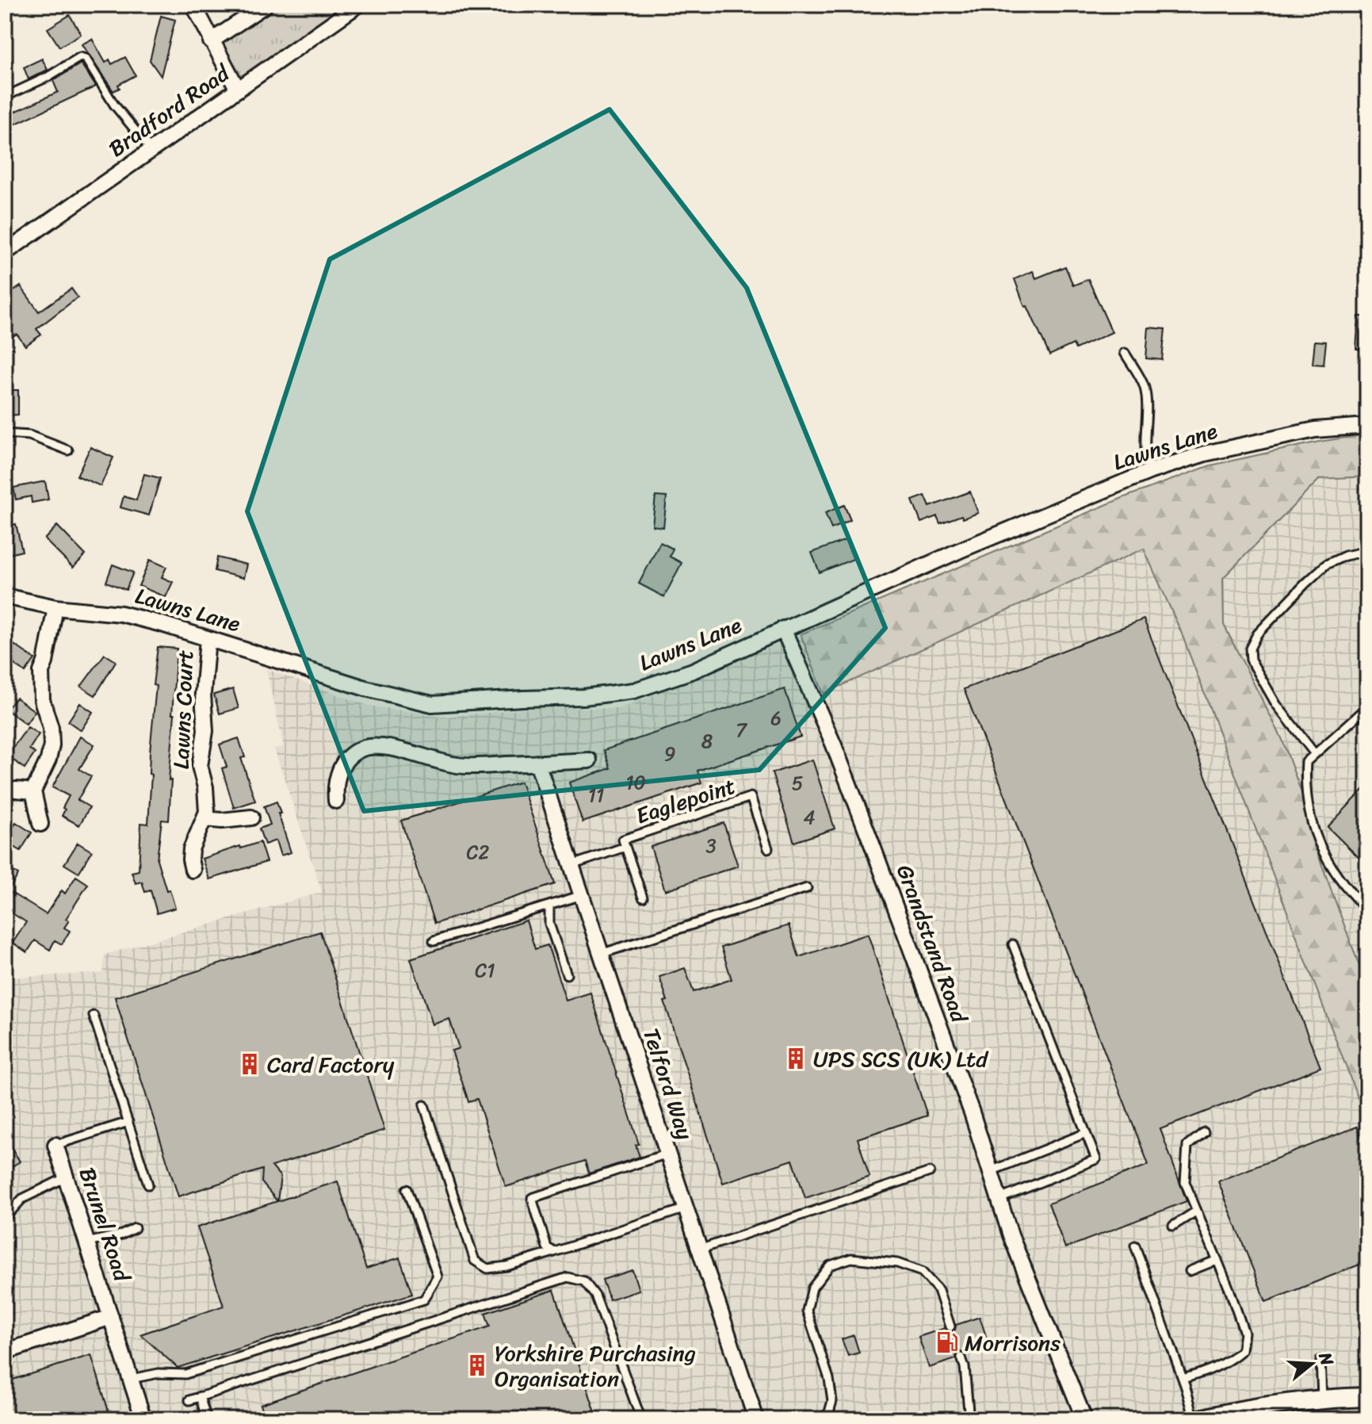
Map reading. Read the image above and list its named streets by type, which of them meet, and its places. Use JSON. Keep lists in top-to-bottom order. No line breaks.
{"streets":{"street":["Bradford Road","Lawns Lane","Lawns Court","Grandstand Road","Telford Way","Brunel Road"],"lane":["Eaglepoint"]},"crossings":[["Lawns Lane","Lawns Court"],["Lawns Lane","Grandstand Road"],["Eaglepoint","Telford Way"]],"places":{"building":["UPS SCS (UK) Ltd","Card Factory","Yorkshire Purchasing Organisation"],"fuel station":["Morrisons"]},"house_numbers":["6","7","8","9","10","5","11","4","3","C2","C1"],"north":"right"}
